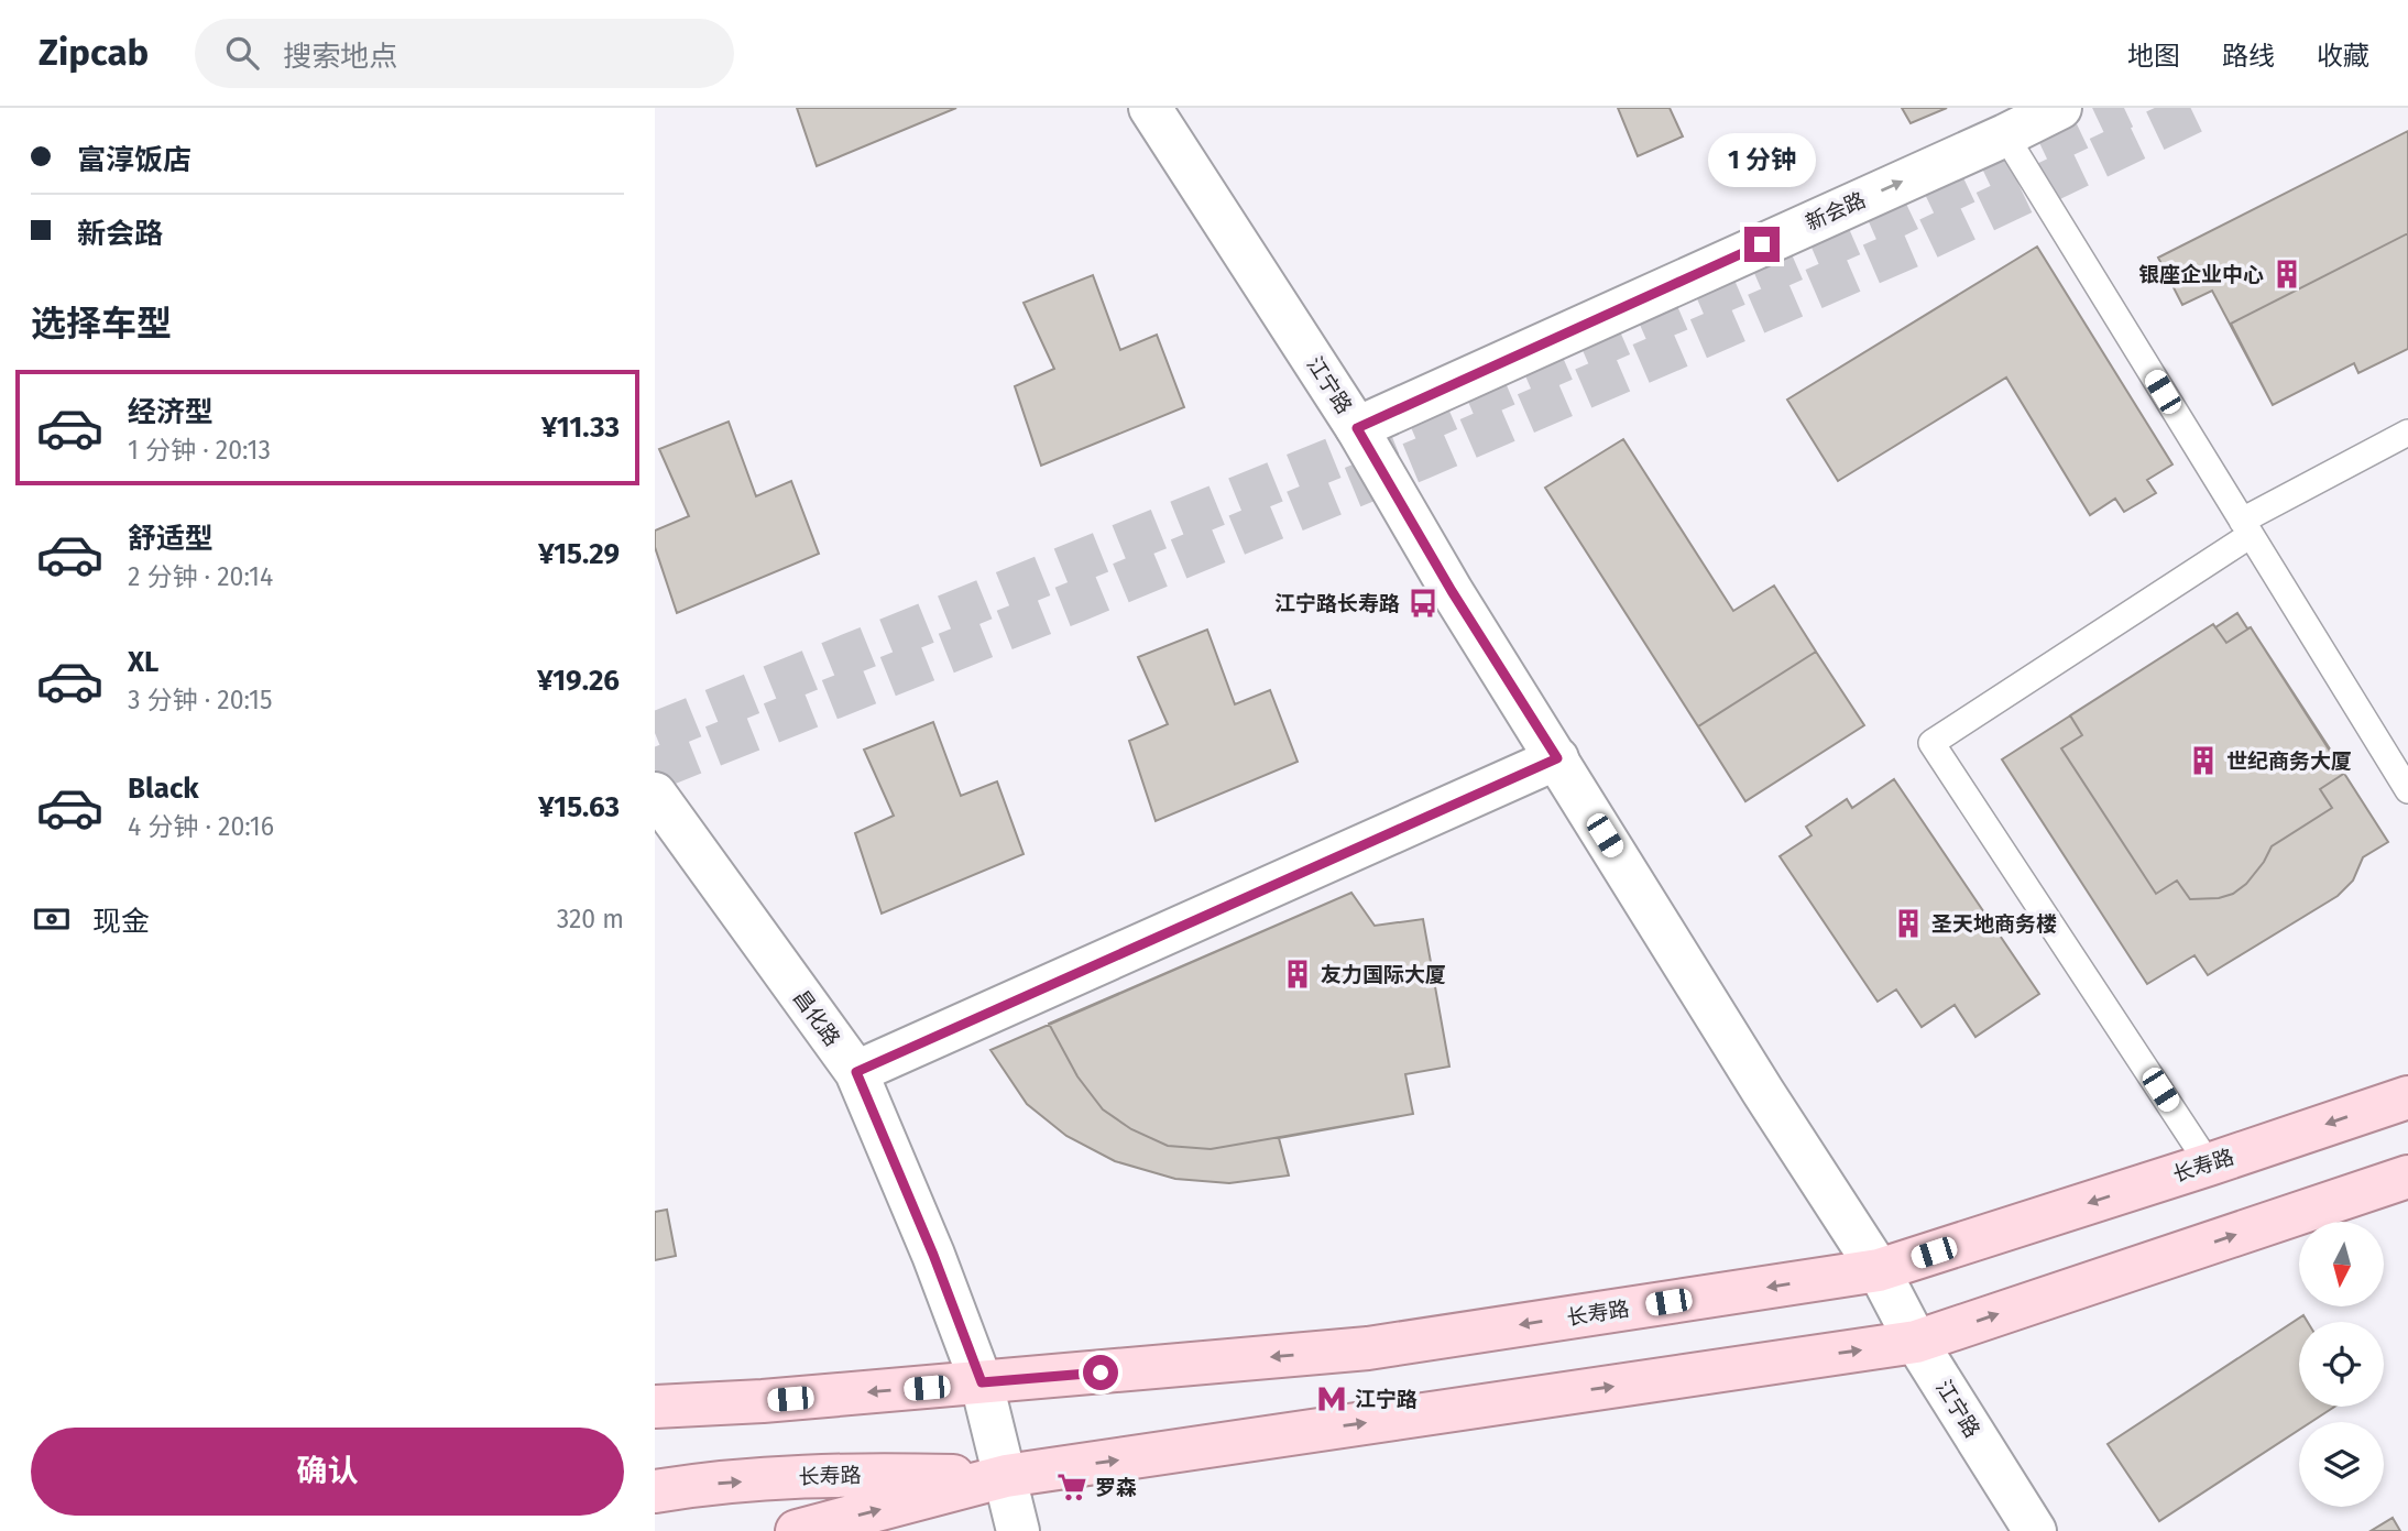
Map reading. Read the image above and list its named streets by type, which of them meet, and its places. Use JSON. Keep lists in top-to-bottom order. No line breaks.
{"streets":{"main road":["长寿路"],"street":["新会路","江宁路","昌化路"]},"crossings":[["新会路","江宁路"],["江宁路","长寿路"],["昌化路","长寿路"]],"one_way":["新会路"],"places":{"building":["银座企业中心","世纪商务大厦","圣天地商务楼","友力国际大厦"],"bus stop":["江宁路长寿路"],"metro station":["江宁路"],"supermarket":["罗森"]},"north":"bottom","page":{"header":"Zipcab","search":"搜索地点","nav":["地图","路线","收藏"],"banner":["富淳饭店","新会路"],"bubble":"1 分钟","heading":"选择车型","list":[{"name":"经济型","note":"1 分钟 · 20:13","value":"¥11.33"},{"name":"舒适型","note":"2 分钟 · 20:14","value":"¥15.29"},{"name":"XL","note":"3 分钟 · 20:15","value":"¥19.26"},{"name":"Black","note":"4 分钟 · 20:16","value":"¥15.63"}],"pay":["现金","320 m"],"buttons":"确认"}}
